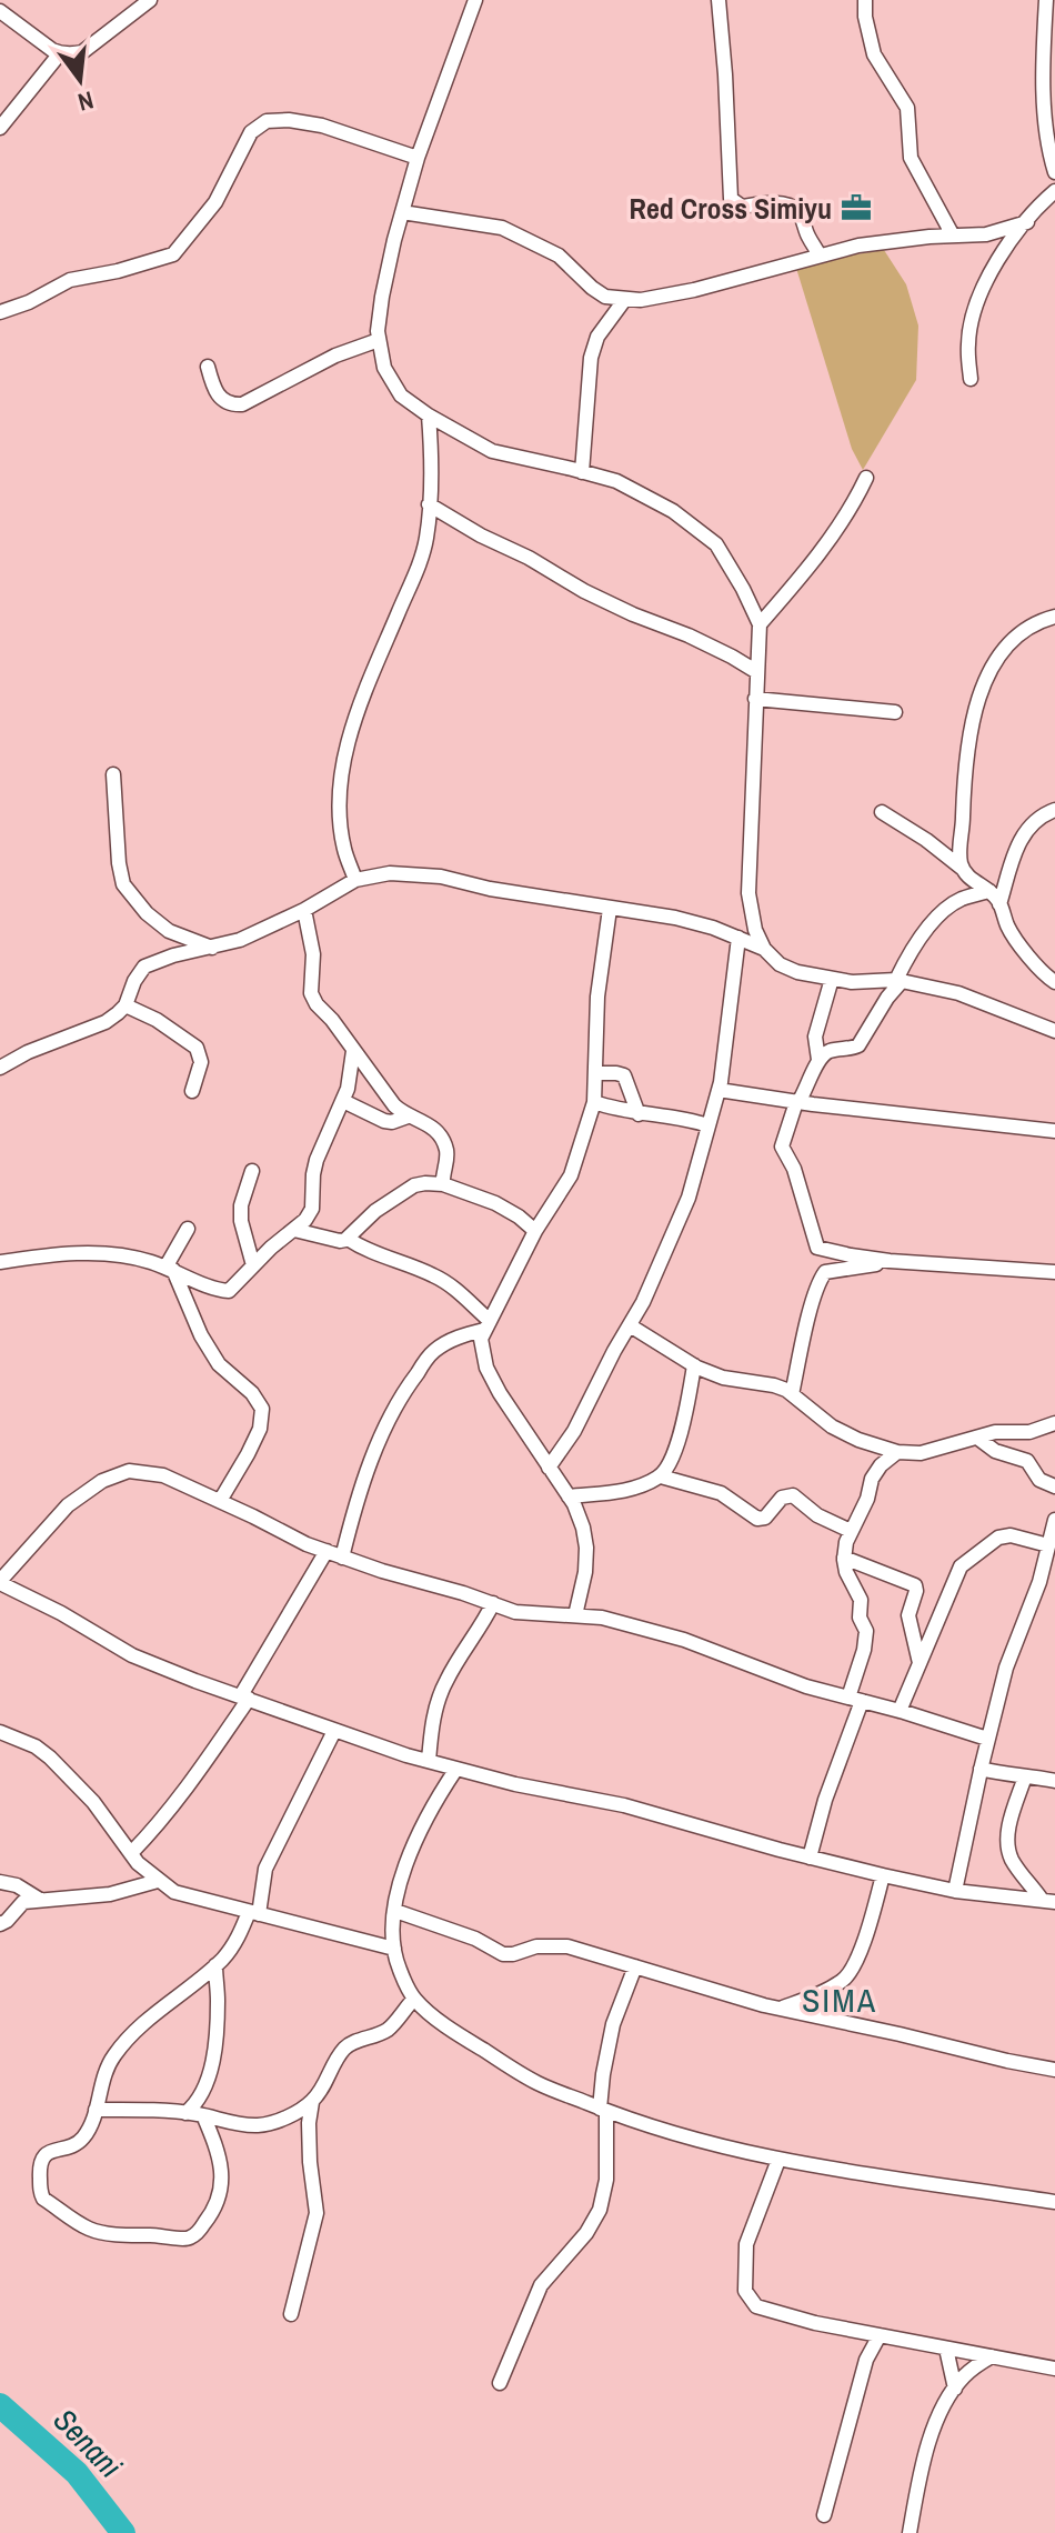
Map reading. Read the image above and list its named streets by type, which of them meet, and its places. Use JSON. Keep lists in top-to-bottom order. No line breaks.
{"districts":["SIMA"],"water":["Senani"],"places":{"office":["Red Cross Simiyu"]},"north":"bottom"}
